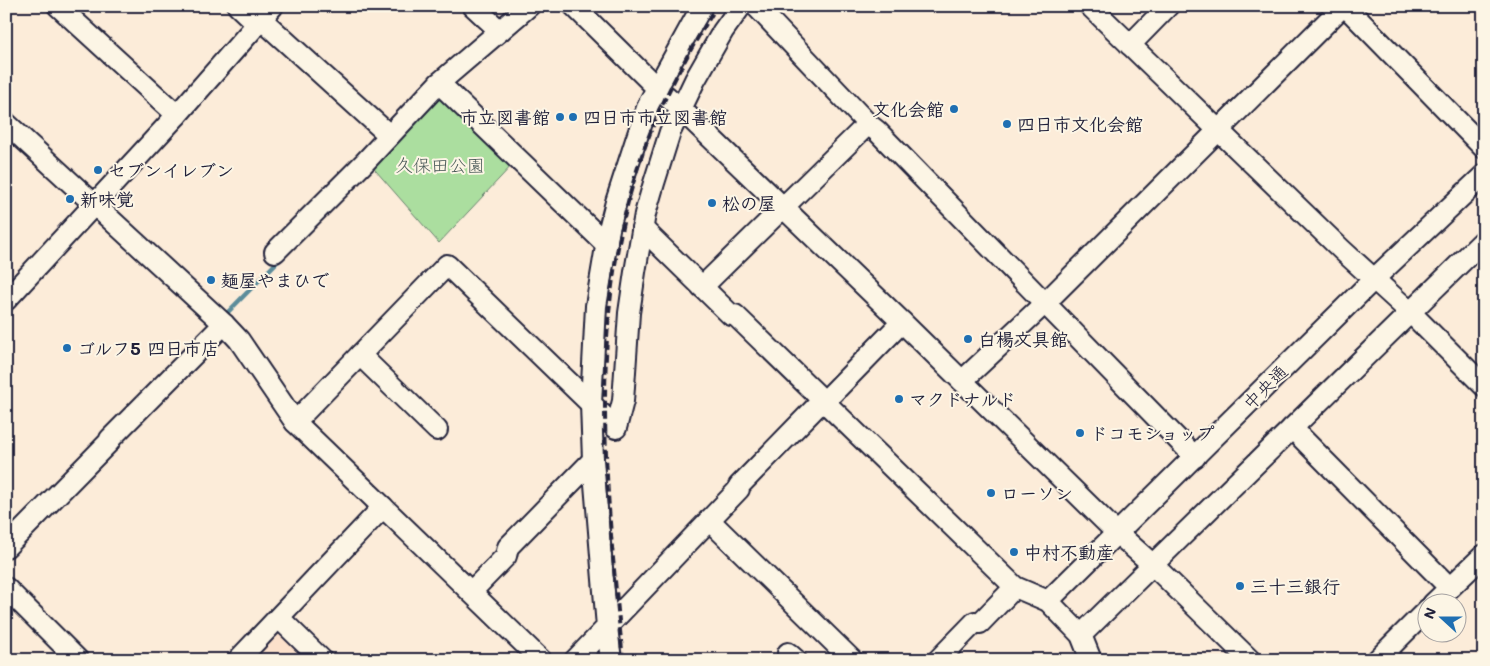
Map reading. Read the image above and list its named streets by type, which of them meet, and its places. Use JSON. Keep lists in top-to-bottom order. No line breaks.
{"streets":{"street":["中央通"]},"parks":["久保田公園"],"places":["文化会館","市立図書館","四日市市立図書館","四日市文化会館","セブンイレブン","新味覚","松の屋","麺屋やまひで","白楊文具館","ゴルフ5 四日市店","マクドナルド","ドコモショップ","ローソン","中村不動産","三十三銀行"],"north":"left"}
